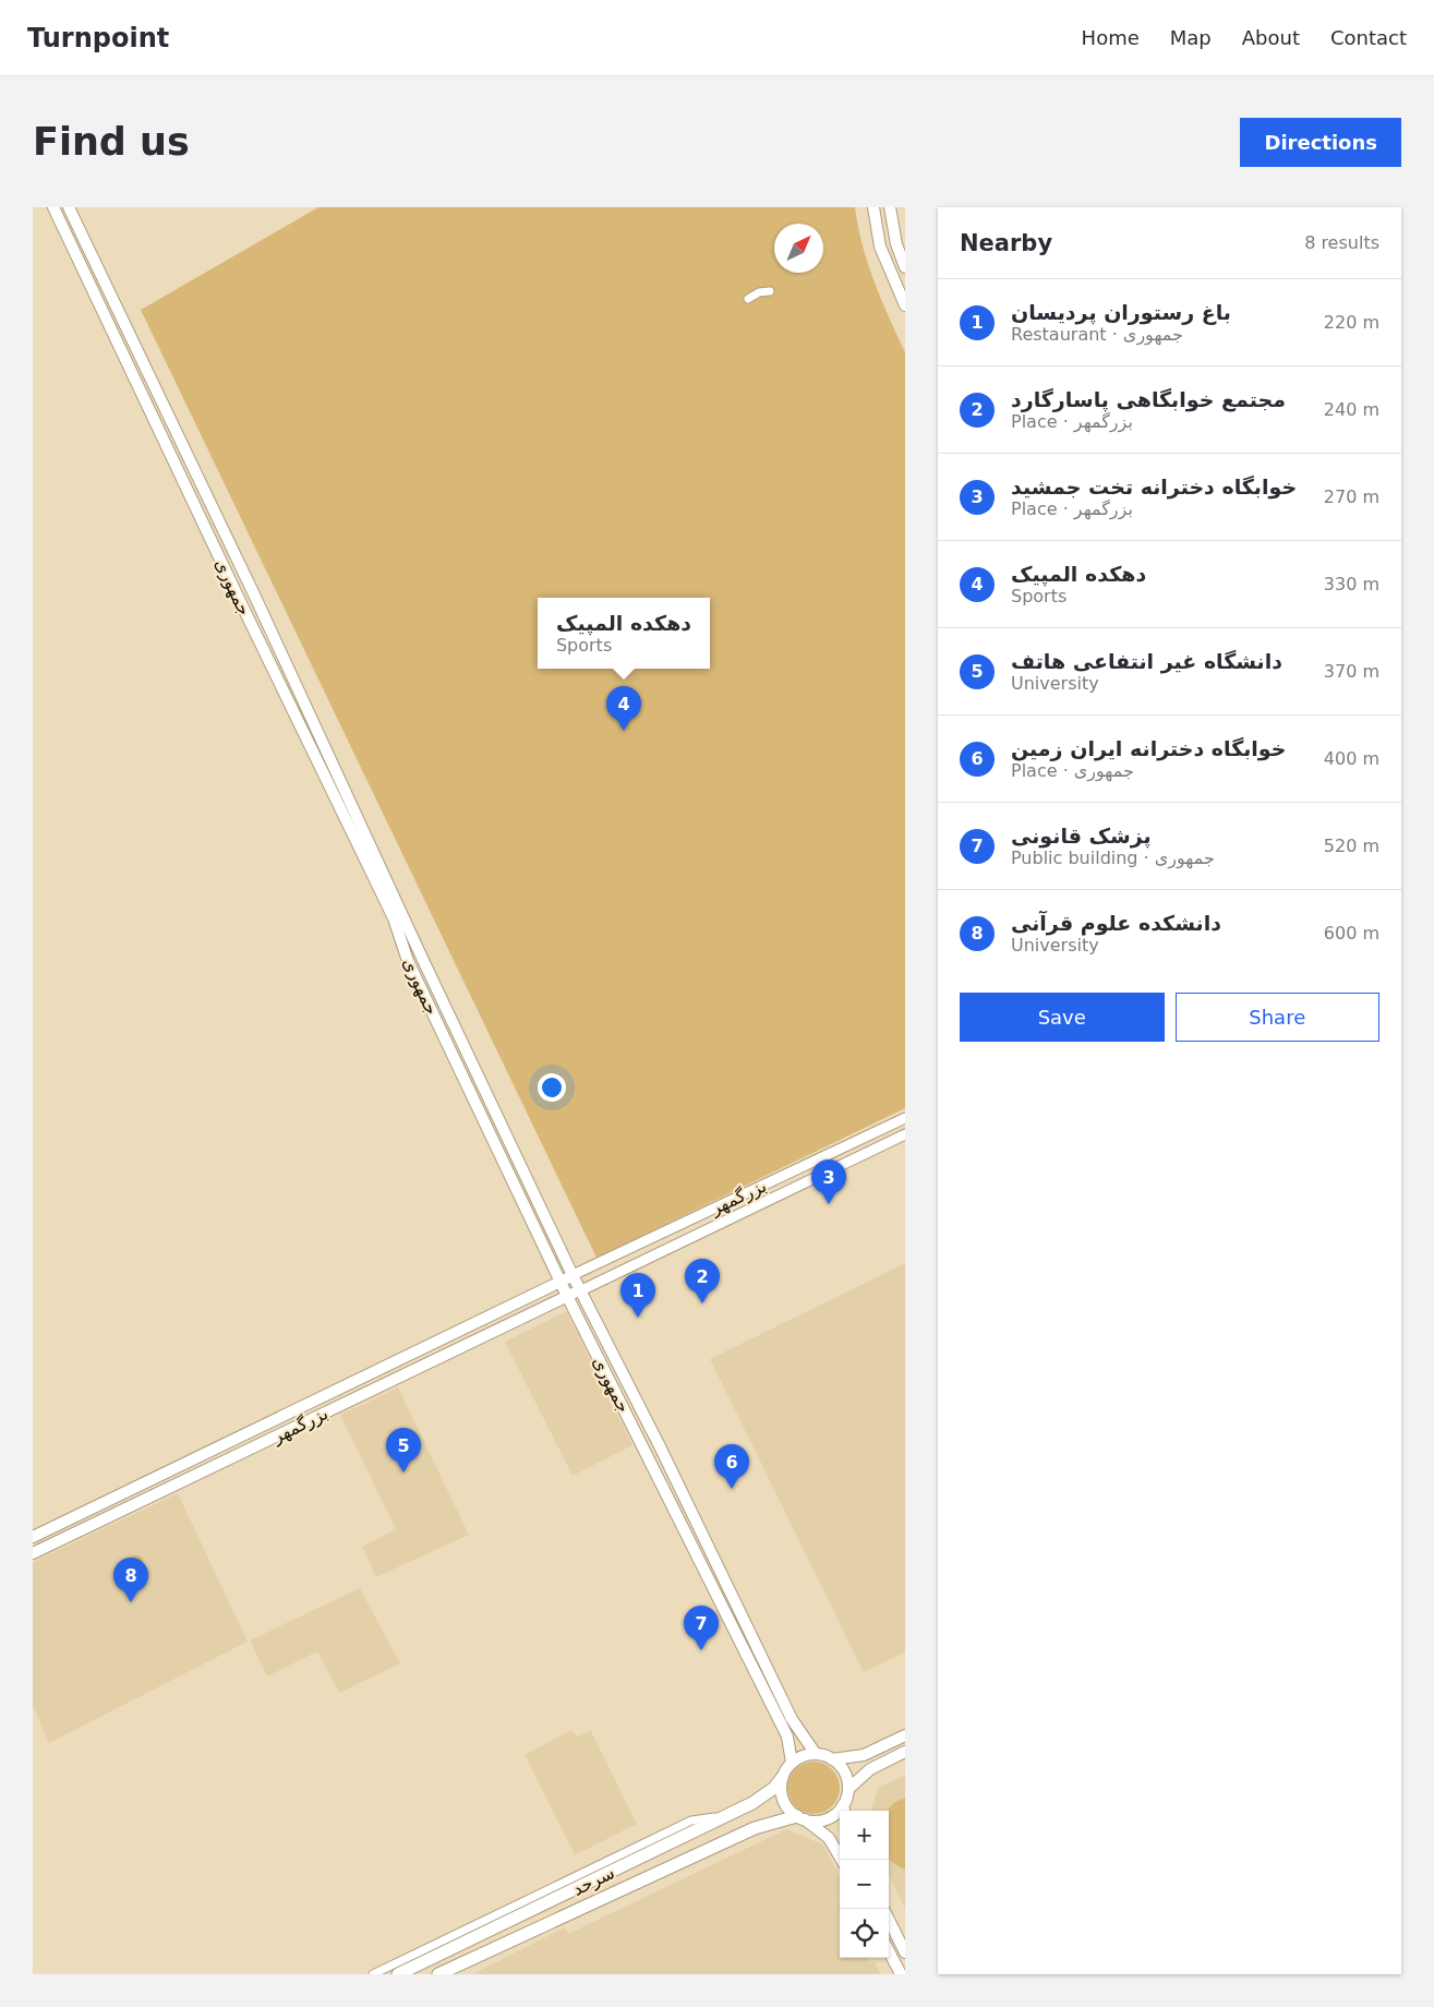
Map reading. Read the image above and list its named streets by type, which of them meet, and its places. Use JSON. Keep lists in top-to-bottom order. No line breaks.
{"streets":{"highway":["سرحد"],"main road":["جمهوری","بزرگمهر"]},"crossings":[["جمهوری","بزرگمهر"],["جمهوری","سرحد"]],"north":"top right","page":{"header":"Turnpoint","nav":["Home","Map","About","Contact"],"buttons":["Directions",["Save","Share"]],"title":"Find us","heading":["Nearby","8 results"],"list":[{"mark":"1","name":"باغ رستوران پردیسان","note":"Restaurant · جمهوری","value":"220 m"},{"mark":"2","name":"مجتمع خوابگاهی پاسارگارد","note":"Place · بزرگمهر","value":"240 m"},{"mark":"3","name":"خوابگاه دخترانه تخت جمشید","note":"Place · بزرگمهر","value":"270 m"},{"mark":"4","name":"دهکده المپیک","note":"Sports","value":"330 m"},{"mark":"5","name":"دانشگاه غیر انتفاعی هاتف","note":"University","value":"370 m"},{"mark":"6","name":"خوابگاه دخترانه ایران زمین","note":"Place · جمهوری","value":"400 m"},{"mark":"7","name":"پزشک قانونی","note":"Public building · جمهوری","value":"520 m"},{"mark":"8","name":"دانشکده علوم قرآنی","note":"University","value":"600 m"}],"popup":["دهکده المپیک","Sports"],"pins":["4","3","2","1","5","6","8","7"],"map_buttons":["+","−"]}}
